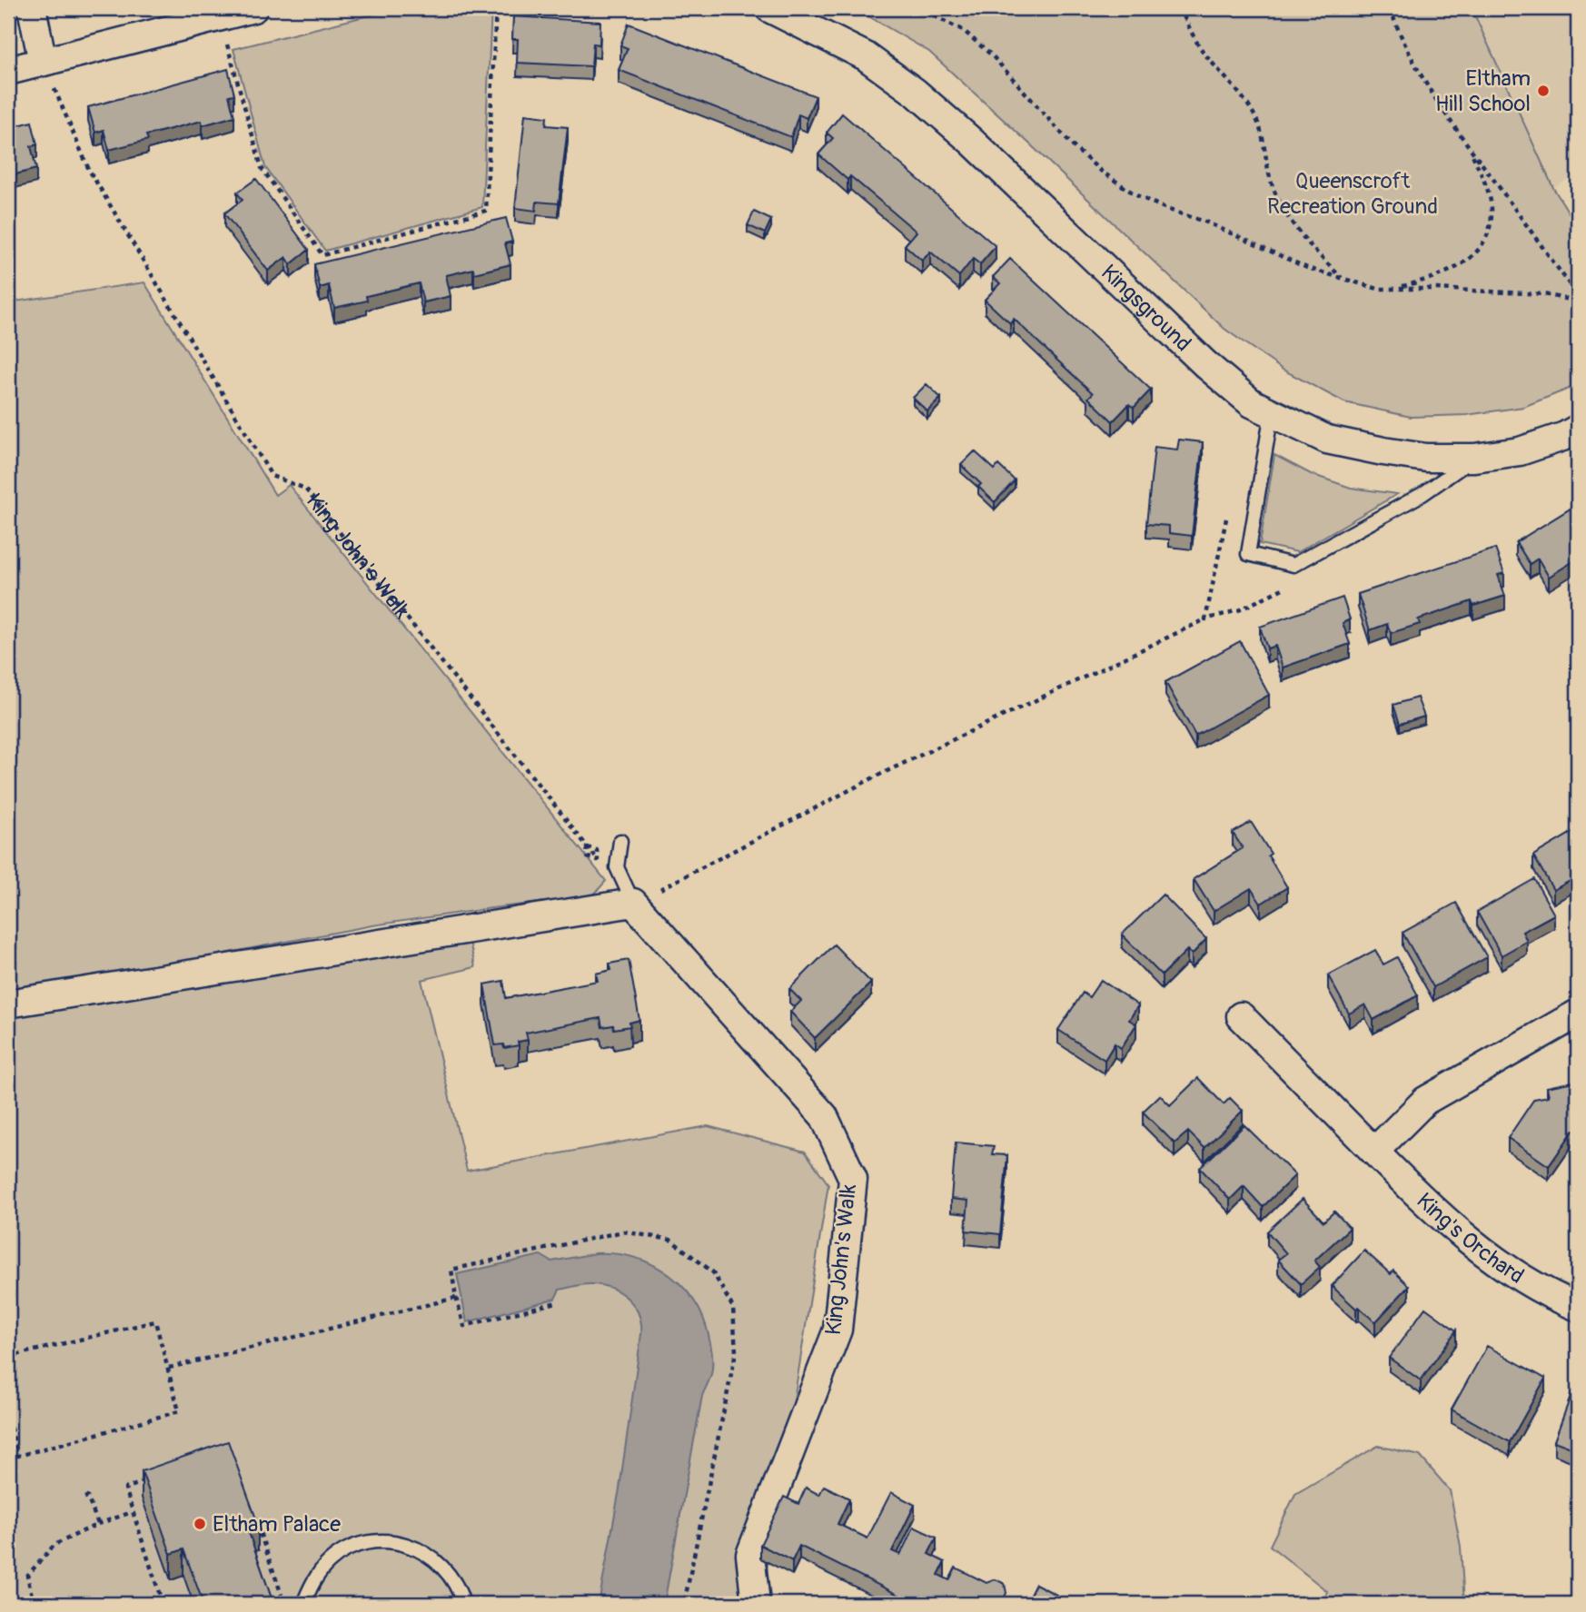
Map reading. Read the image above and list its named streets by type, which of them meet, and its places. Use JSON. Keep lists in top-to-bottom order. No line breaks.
{"streets":{"street":["Kingsground","King John's Walk","King's Orchard"]},"parks":["Queenscroft Recreation Ground"],"places":["Eltham Hill School","Eltham Palace"]}
